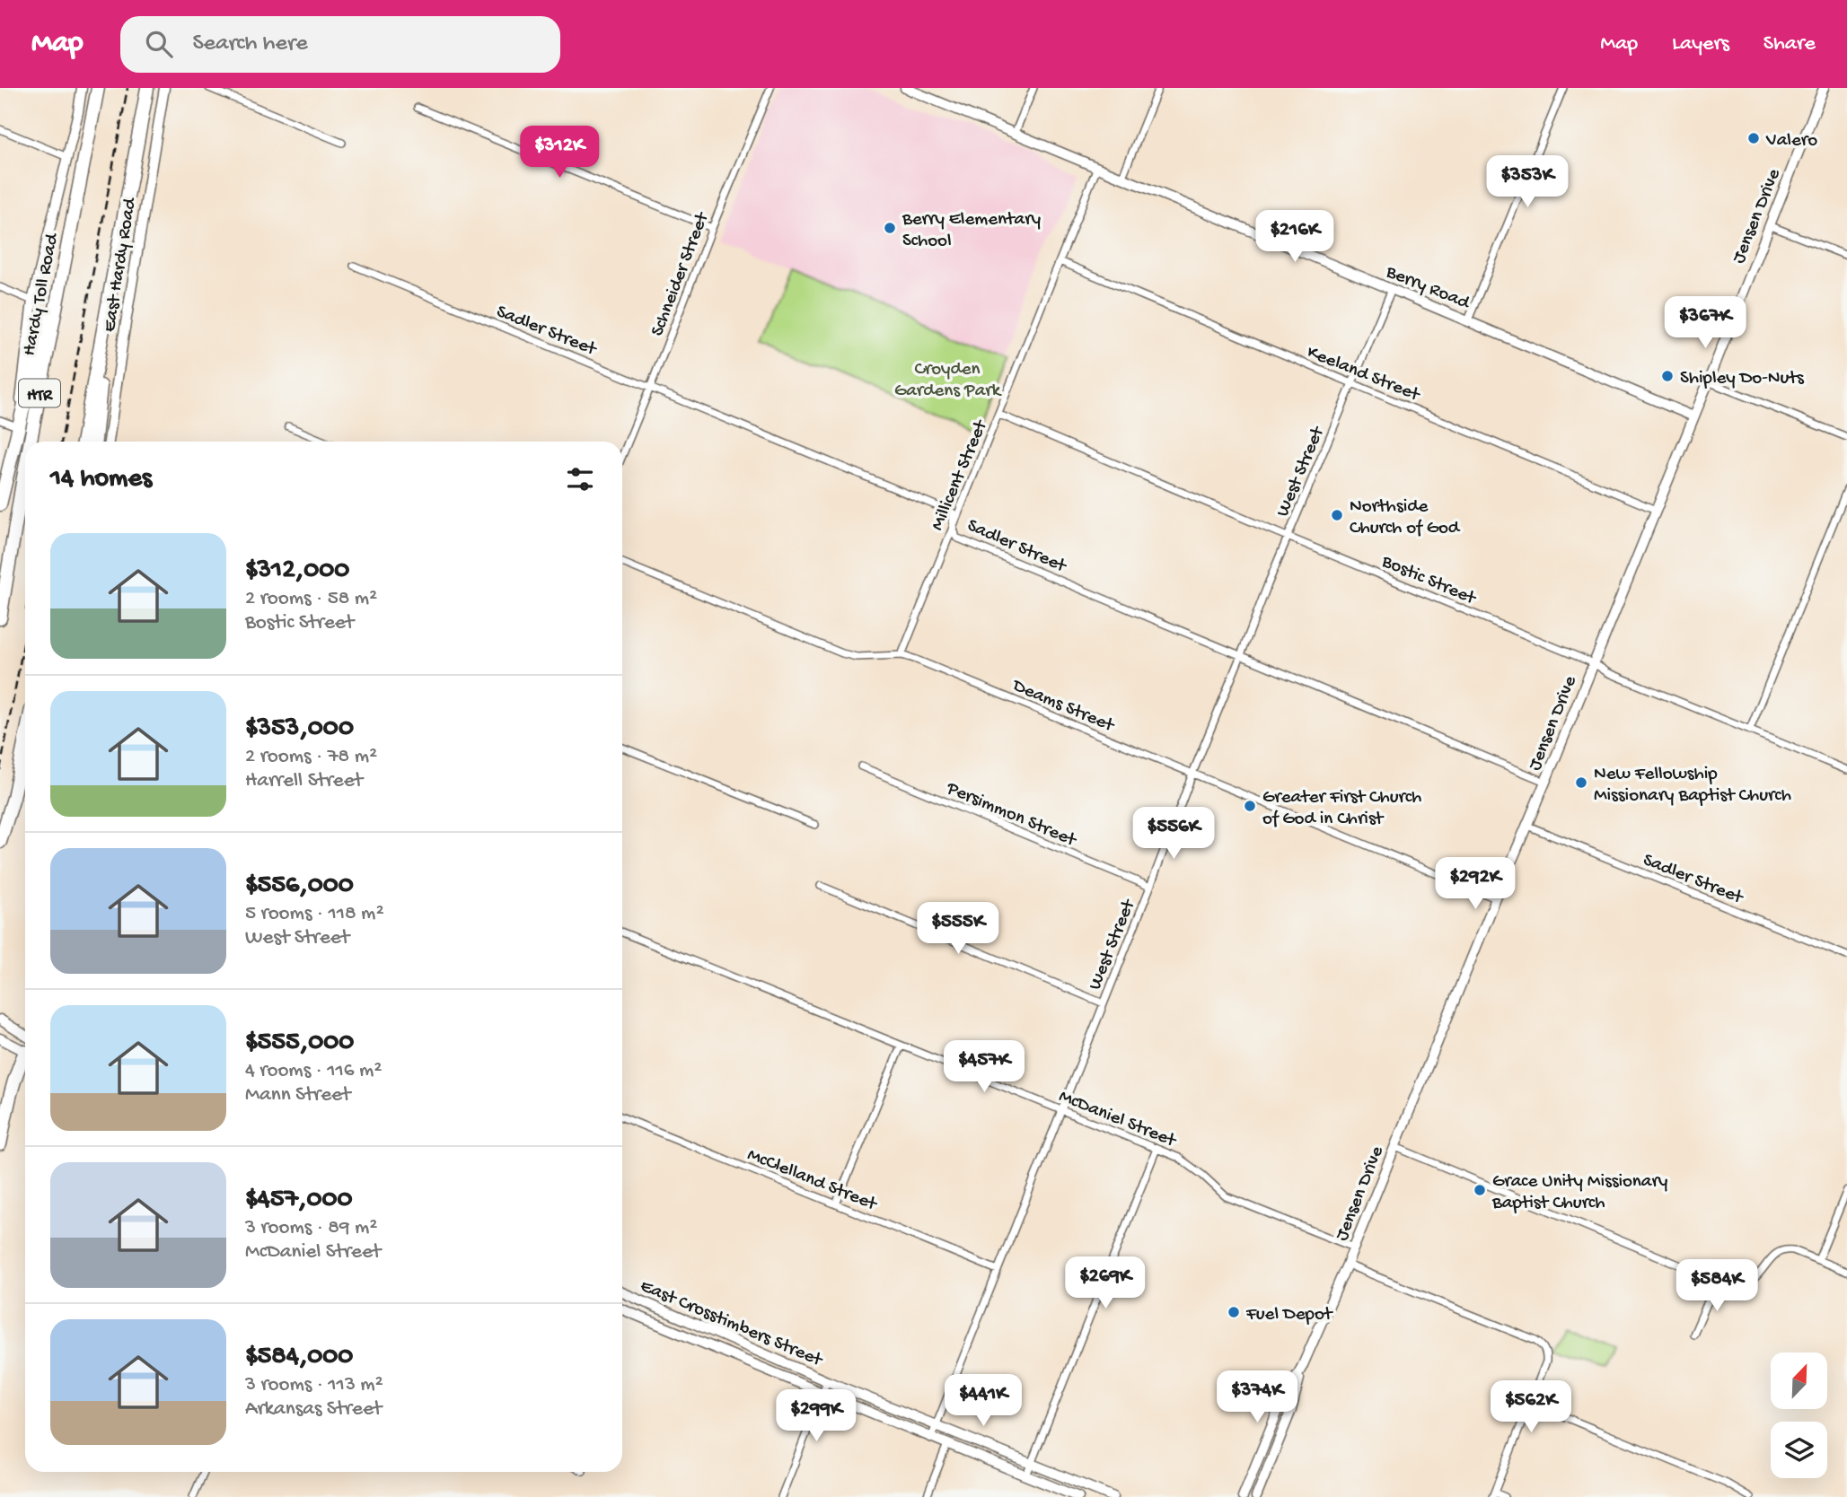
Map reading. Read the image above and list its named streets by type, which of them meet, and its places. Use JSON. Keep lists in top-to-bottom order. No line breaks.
{"streets":{"highway":["Hardy Toll Road","HTR"],"main road":["Jensen Drive","East Hardy Road","Berry Road","East Crosstimbers Street"],"street":["Schneider Street","Sadler Street","Keeland Street","West Street","Millicent Street","Bostic Street","Deams Street","Persimmon Street","McDaniel Street","McClelland Street"]},"crossings":[["Jensen Drive","Berry Road"],["Jensen Drive","Sadler Street"],["Jensen Drive","Keeland Street"],["Jensen Drive","Bostic Street"],["Jensen Drive","Deams Street"],["Jensen Drive","McDaniel Street"],["Schneider Street","Sadler Street"],["Berry Road","West Street"],["Berry Road","Millicent Street"],["Sadler Street","West Street"],["Sadler Street","Millicent Street"],["Keeland Street","West Street"],["Keeland Street","Millicent Street"],["West Street","Bostic Street"],["West Street","Deams Street"],["West Street","Persimmon Street"],["West Street","McDaniel Street"],["West Street","McClelland Street"],["West Street","East Crosstimbers Street"],["Millicent Street","Bostic Street"],["Millicent Street","Deams Street"]],"parks":["Croyden Gardens Park"],"places":["Valero","Berry Elementary School","Shipley Do-Nuts","Northside Church of God","New Fellowship Missionary Baptist Church","Greater First Church of God in Christ","Grace Unity Missionary Baptist Church","Fuel Depot"],"north":"top right","page":{"header":"Map","search":"Search here","nav":["Map","Layers","Share"],"price":["$312K","$353K","$216K","$367K","$556K","$292K","$555K","$457K","$269K","$584K","$374K","$441K","$562K","$299K"],"heading":"14 homes","list":[{"name":"$312,000","note":"2 rooms · 58 m² · Bostic Street"},{"name":"$353,000","note":"2 rooms · 78 m² · Harrell Street"},{"name":"$556,000","note":"5 rooms · 118 m² · West Street"},{"name":"$555,000","note":"4 rooms · 116 m² · Mann Street"},{"name":"$457,000","note":"3 rooms · 89 m² · McDaniel Street"},{"name":"$584,000","note":"3 rooms · 113 m² · Arkansas Street"}]}}
